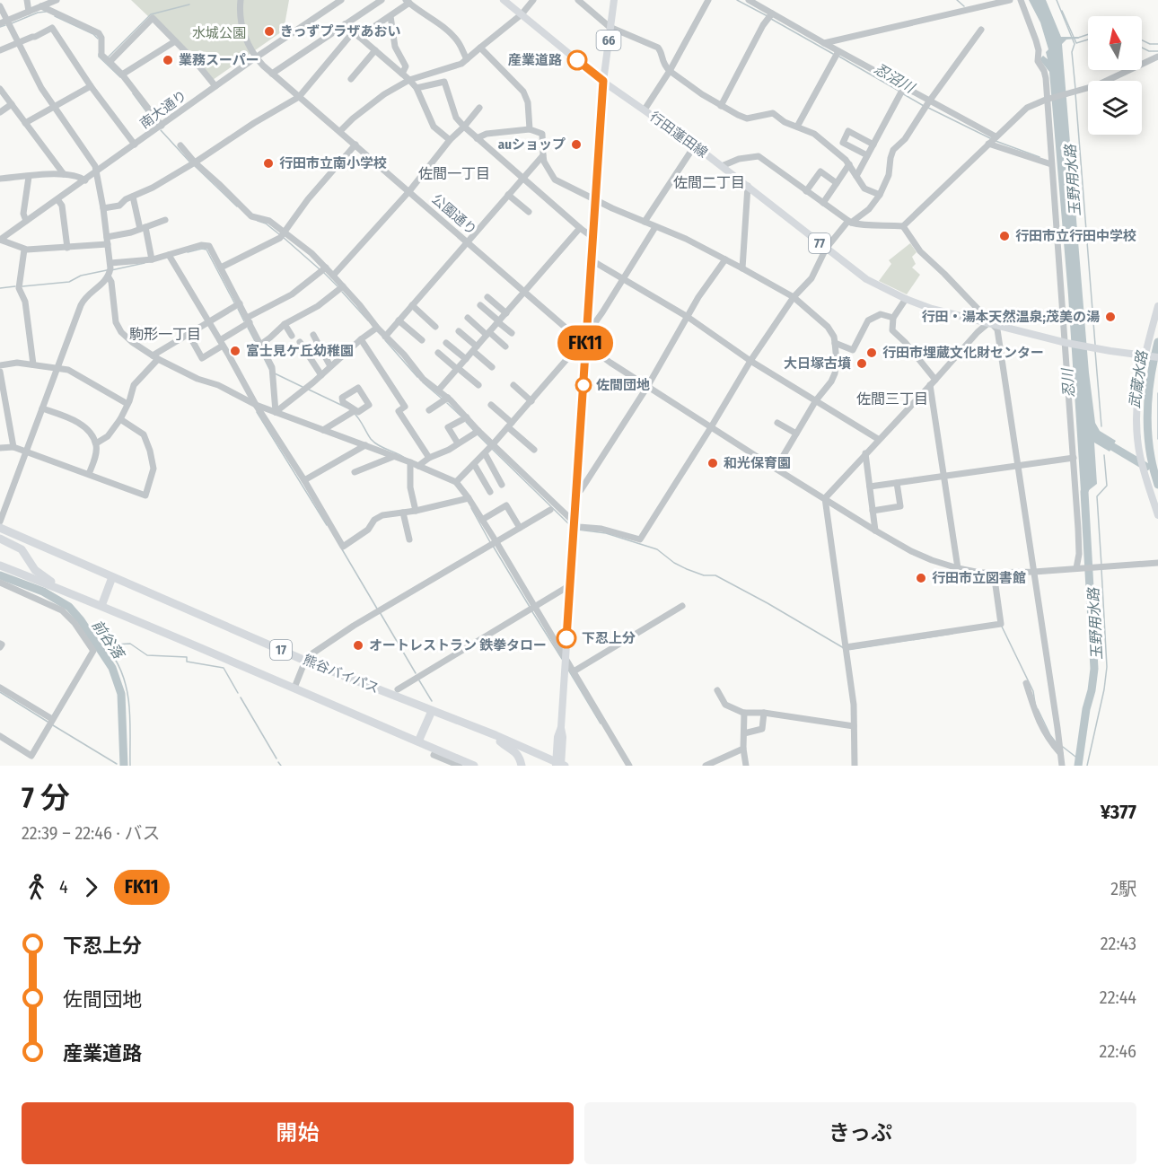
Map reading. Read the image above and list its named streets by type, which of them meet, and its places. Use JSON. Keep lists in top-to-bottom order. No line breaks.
{"streets":{"highway":["17","熊谷バイパス"],"main road":["66","行田蓮田線","77"],"street":["南大通り","公園通り"]},"crossings":[["66","行田蓮田線"],["66","公園通り"],["66","熊谷バイパス"],["南大通り","公園通り"],["行田蓮田線","77"],["17","熊谷バイパス"]],"districts":["佐間一丁目","佐間二丁目","駒形一丁目","佐間三丁目"],"water":["忍沼川","玉野用水路","武蔵水路","忍川","前谷落"],"parks":["水城公園"],"places":["きっずプラザあおい","業務スーパー","産業道路","auショップ","行田市立南小学校","行田市立行田中学校","行田・湯本天然温泉;茂美の湯","富士見ケ丘幼稚園","行田市埋蔵文化財センター","大日塚古墳","佐間団地","和光保育園","行田市立図書館","下忍上分","オートレストラン 鉄拳タロー"],"lines":["bus line FK11"],"north":"top","page":{"on_map":"FK11","heading":["7 分","22:39 – 22:46 · バス","¥377"],"legs":["4","FK11","2駅"],"list":[{"name":"下忍上分","value":"22:43"},{"name":"佐間団地","value":"22:44"},{"name":"産業道路","value":"22:46"}],"buttons":["開始","きっぷ"]}}
